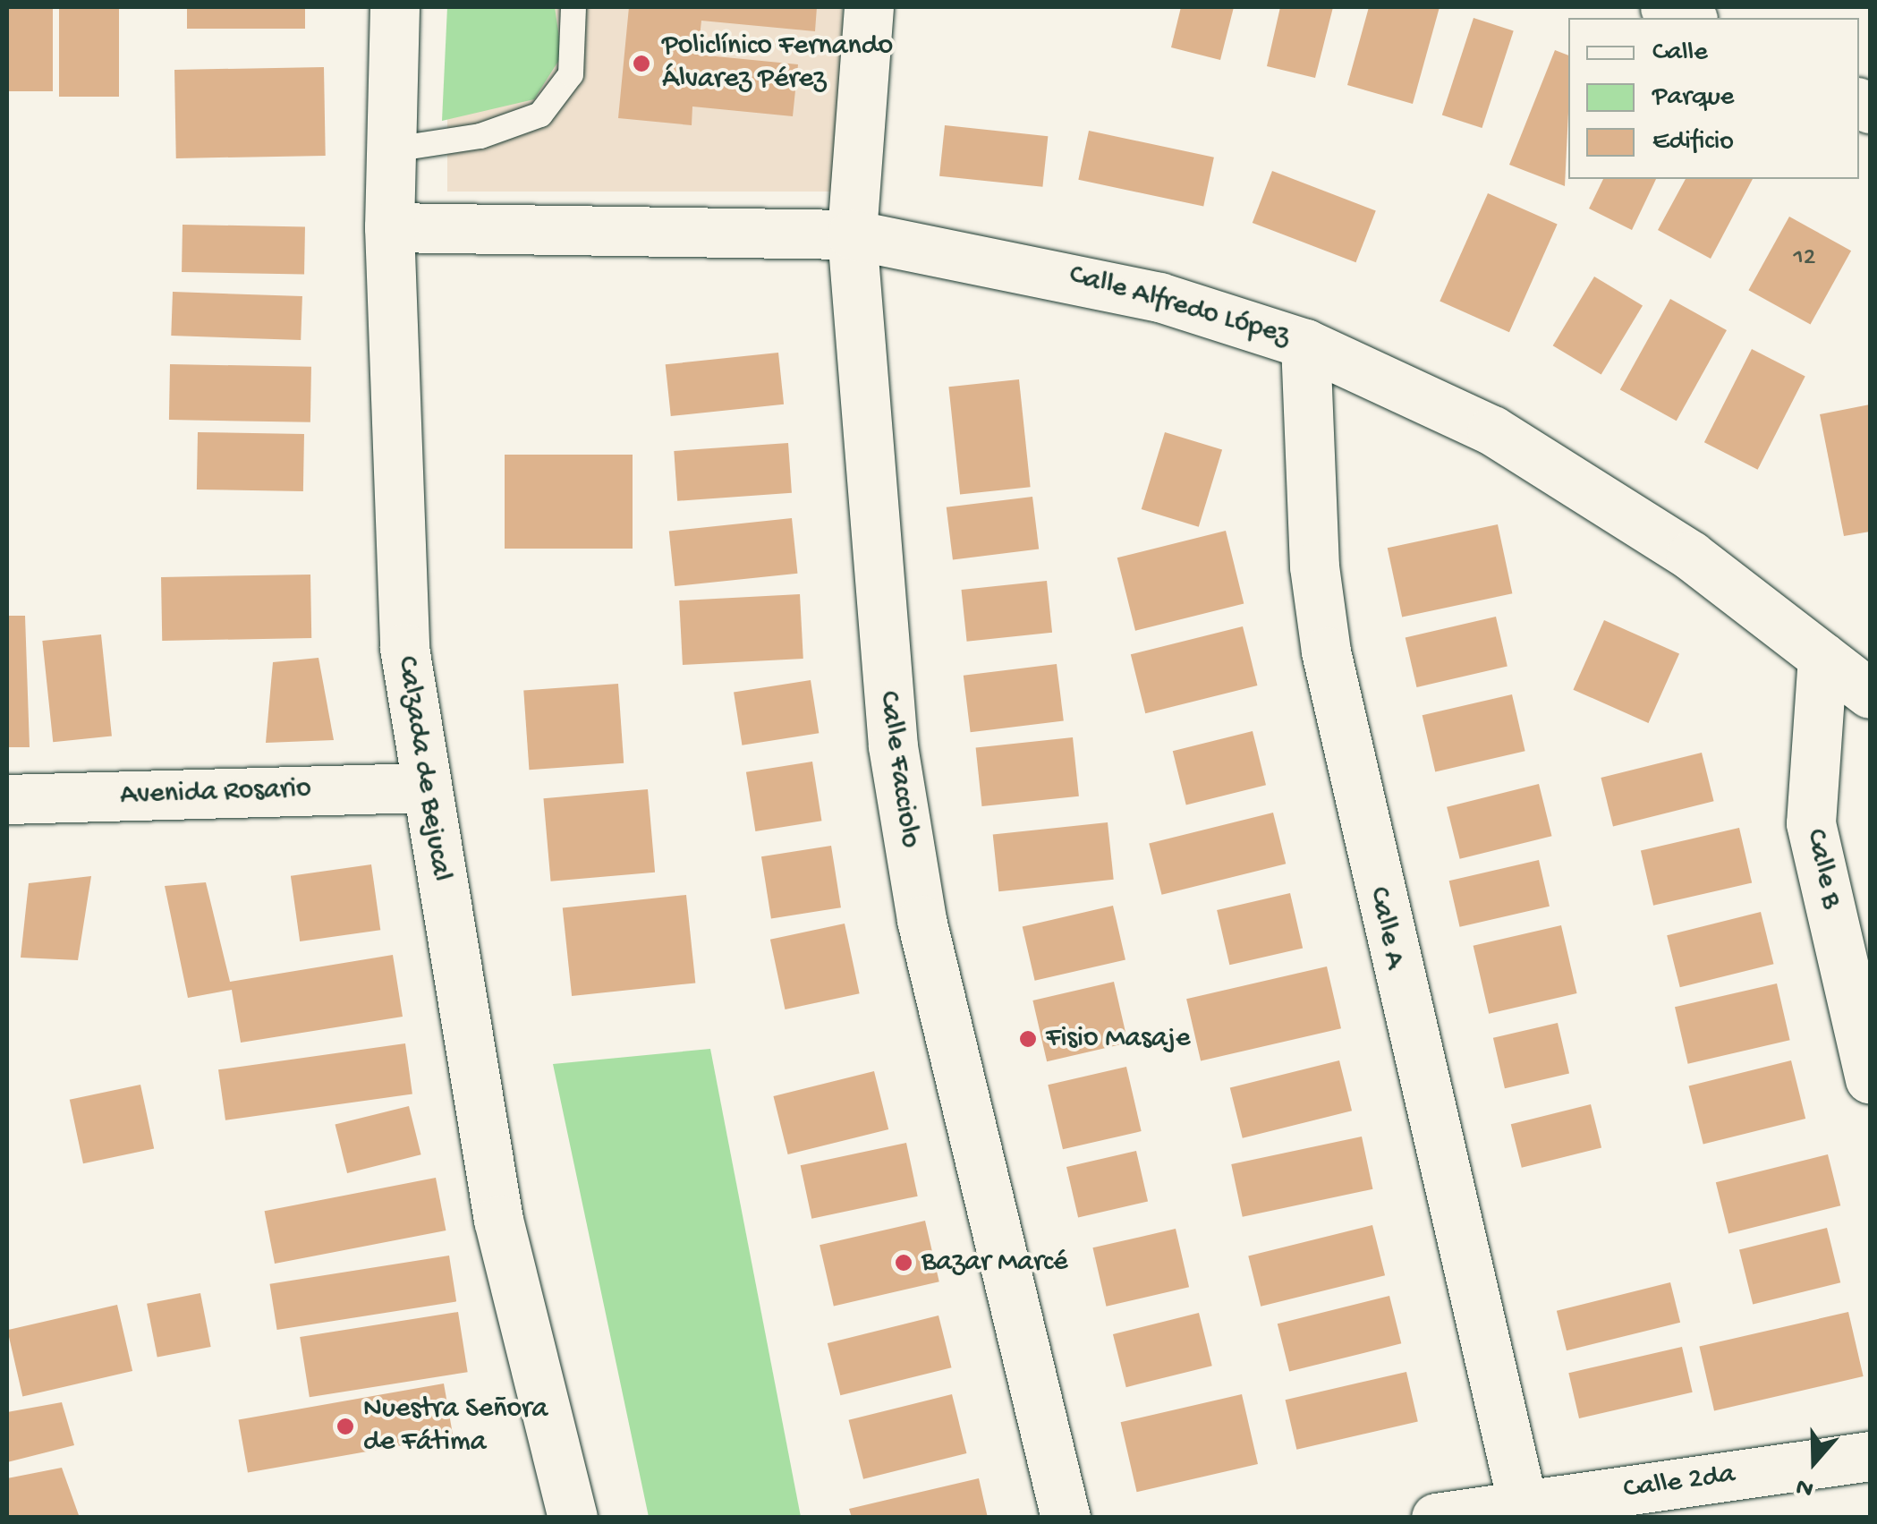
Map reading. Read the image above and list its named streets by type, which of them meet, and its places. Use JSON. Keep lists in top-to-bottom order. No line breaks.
{"streets":{"street":["Calle Alfredo López","Calzada de Bejucal","Calle Facciolo","Avenida Rosario","Calle B","Calle A","Calle 2da"]},"crossings":[["Calle Alfredo López","Calzada de Bejucal"],["Calle Alfredo López","Calle Facciolo"],["Calle Alfredo López","Calle B"],["Calle Alfredo López","Calle A"],["Calzada de Bejucal","Avenida Rosario"],["Calle A","Calle 2da"]],"places":["Policlínico Fernando Álvarez Pérez","Fisio Masaje","Bazar Marcé","Nuestra Señora de Fátima"],"house_numbers":["12"],"legend":["Calle","Parque","Edificio"],"north":"bottom"}
